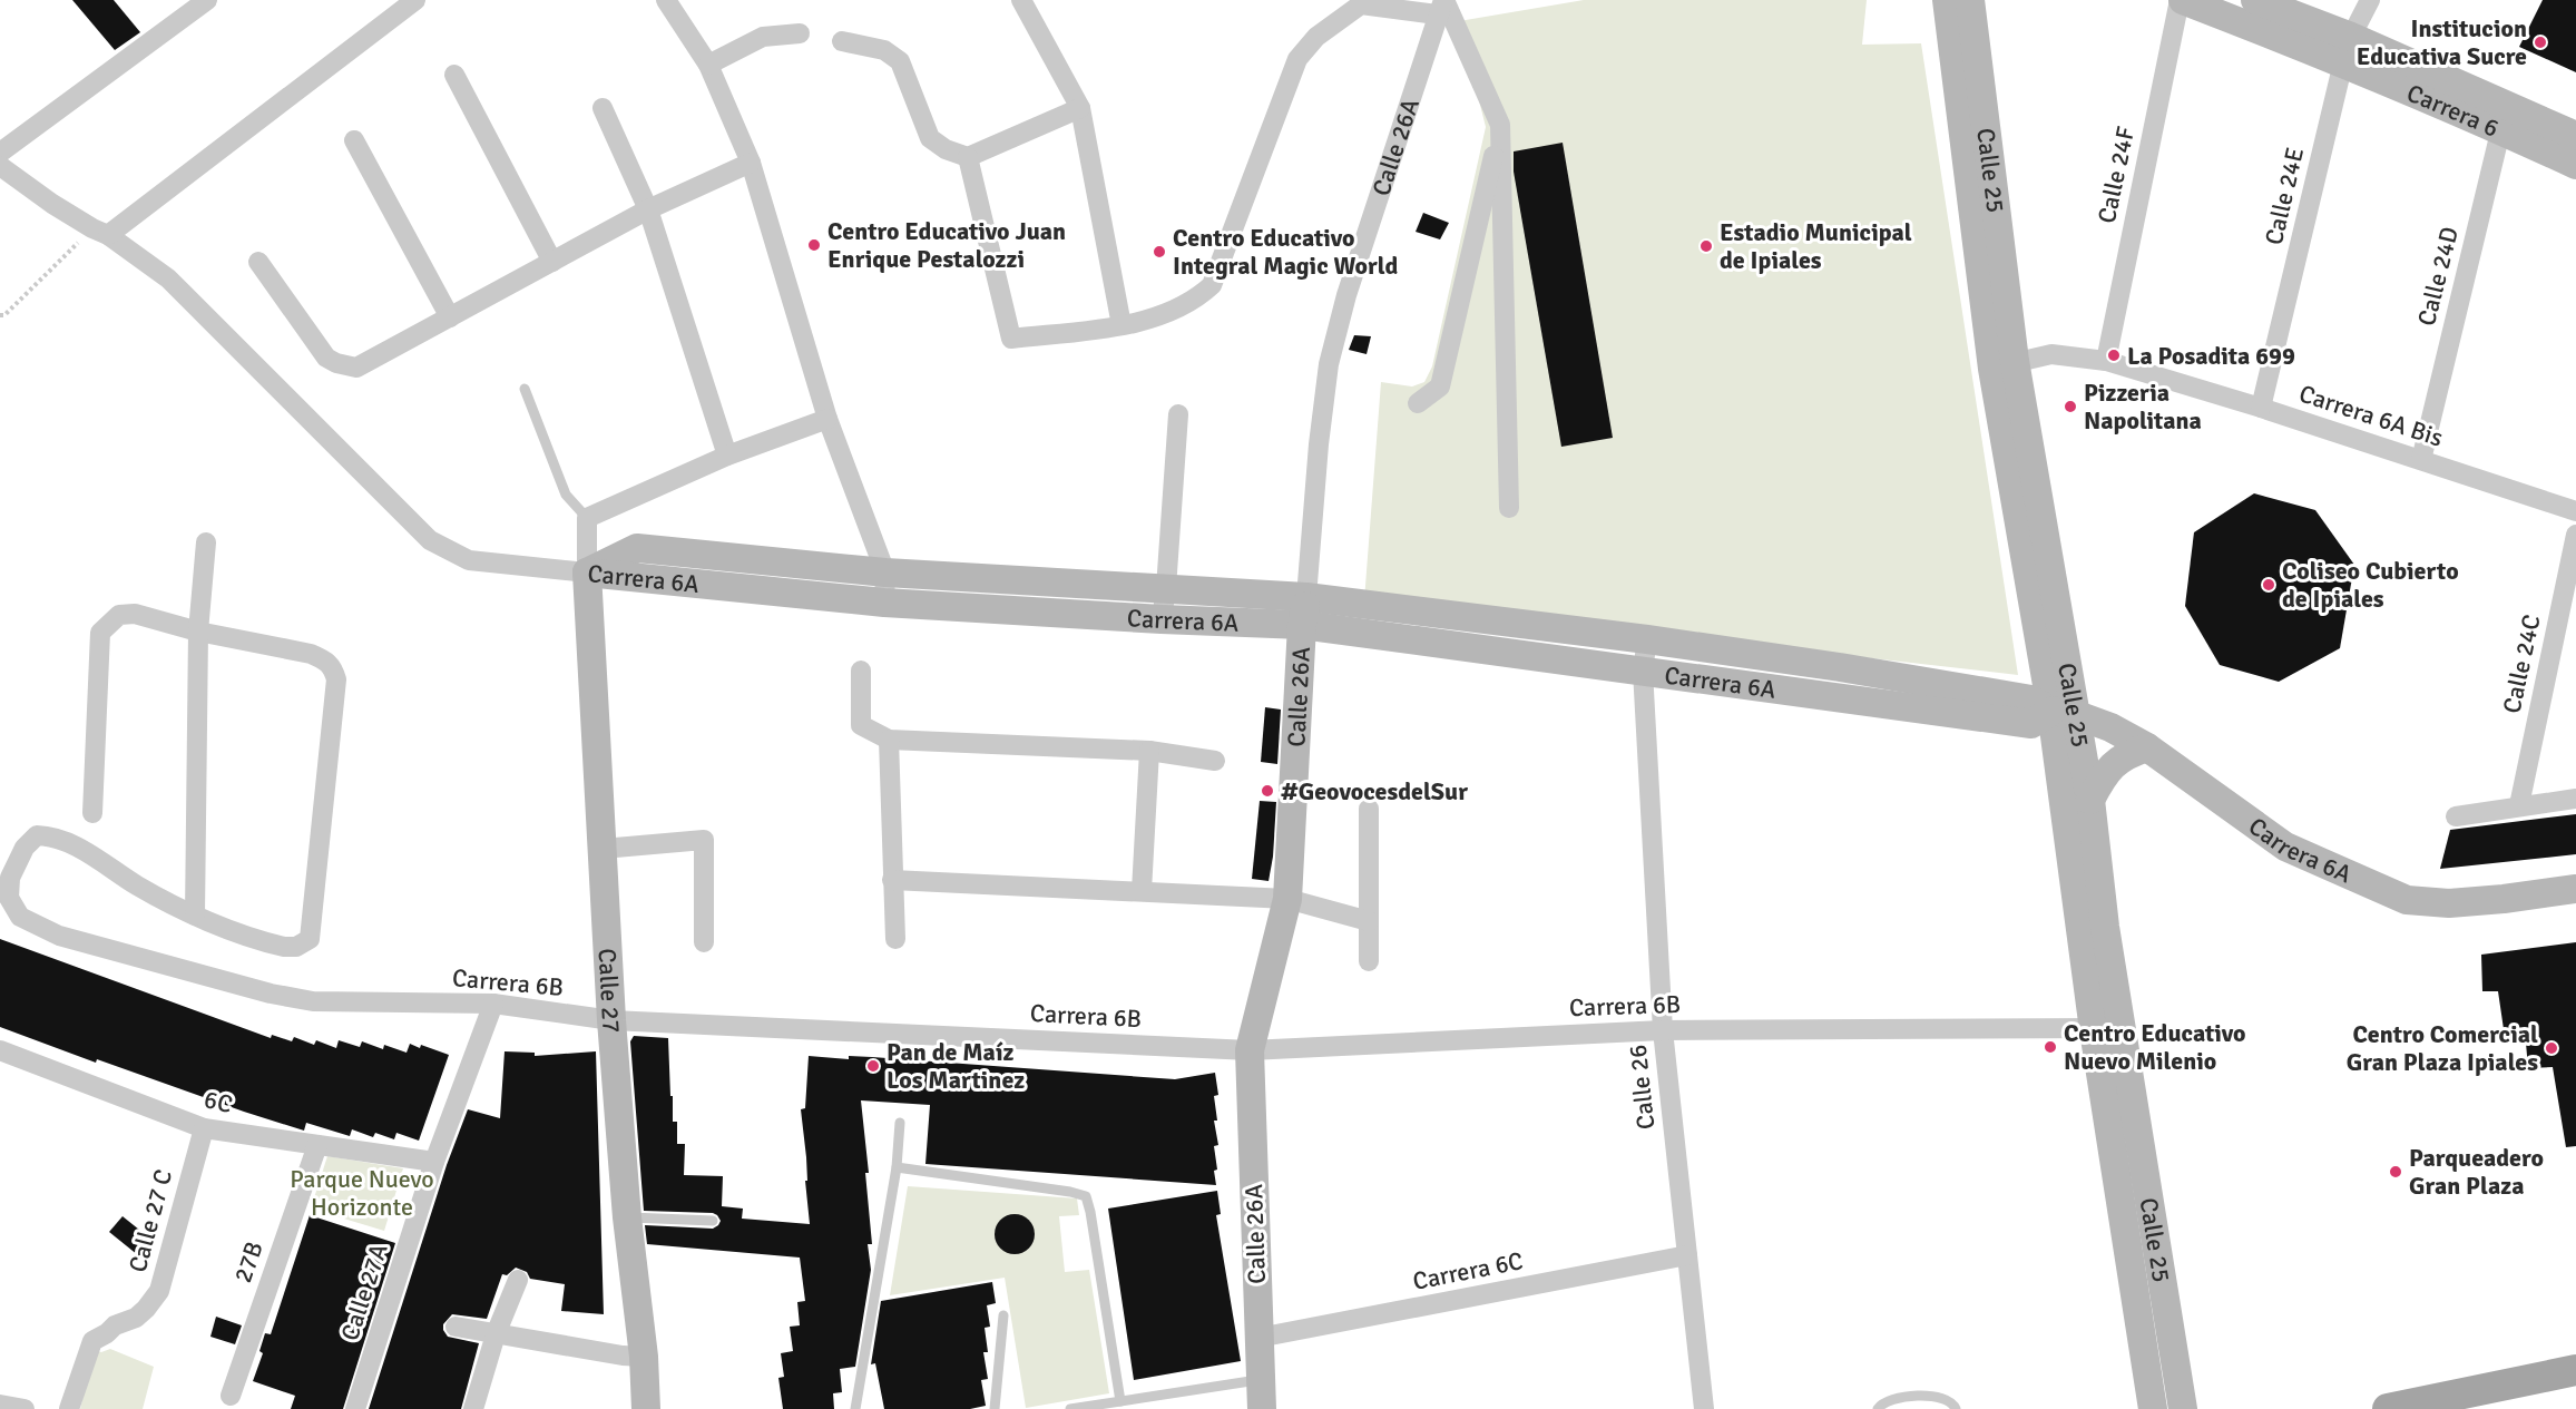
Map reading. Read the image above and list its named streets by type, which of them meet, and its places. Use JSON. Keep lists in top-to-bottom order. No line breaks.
{"streets":{"street":["Carrera 6","Calle 26A","Calle 25","Calle 24F","Calle 24E","Calle 24D","Carrera 6A Bis","Carrera 6A","Calle 24C","Carrera 6B","Calle 27","Calle 26","6C","Calle 27 C","27B","Carrera 6C","Calle 27A"]},"crossings":[["Carrera 6","Calle 24F"],["Carrera 6","Calle 24E"],["Carrera 6","Calle 24D"],["Calle 26A","Carrera 6A"],["Calle 26A","Carrera 6B"],["Calle 26A","Carrera 6C"],["Calle 25","Carrera 6A Bis"],["Calle 25","Carrera 6A"],["Calle 25","Carrera 6B"],["Calle 24F","Carrera 6A Bis"],["Calle 24E","Carrera 6A Bis"],["Calle 24D","Carrera 6A Bis"],["Carrera 6A","Calle 27"],["Carrera 6A","Calle 26"],["Carrera 6B","Calle 27"],["Carrera 6B","Calle 26"],["Carrera 6B","Calle 27A"],["Calle 26","Carrera 6C"],["6C","Calle 27 C"],["6C","27B"],["6C","Calle 27A"]],"parks":["Parque Nuevo Horizonte"],"places":["Institucion Educativa Sucre","Centro Educativo Juan Enrique Pestalozzi","Estadio Municipal de Ipiales","Centro Educativo Integral Magic World","La Posadita 699","Pizzeria Napolitana","Coliseo Cubierto de Ipiales","#GeovocesdelSur","Centro Educativo Nuevo Milenio","Centro Comercial Gran Plaza Ipiales","Pan de Maíz Los Martinez","Parqueadero Gran Plaza"]}
